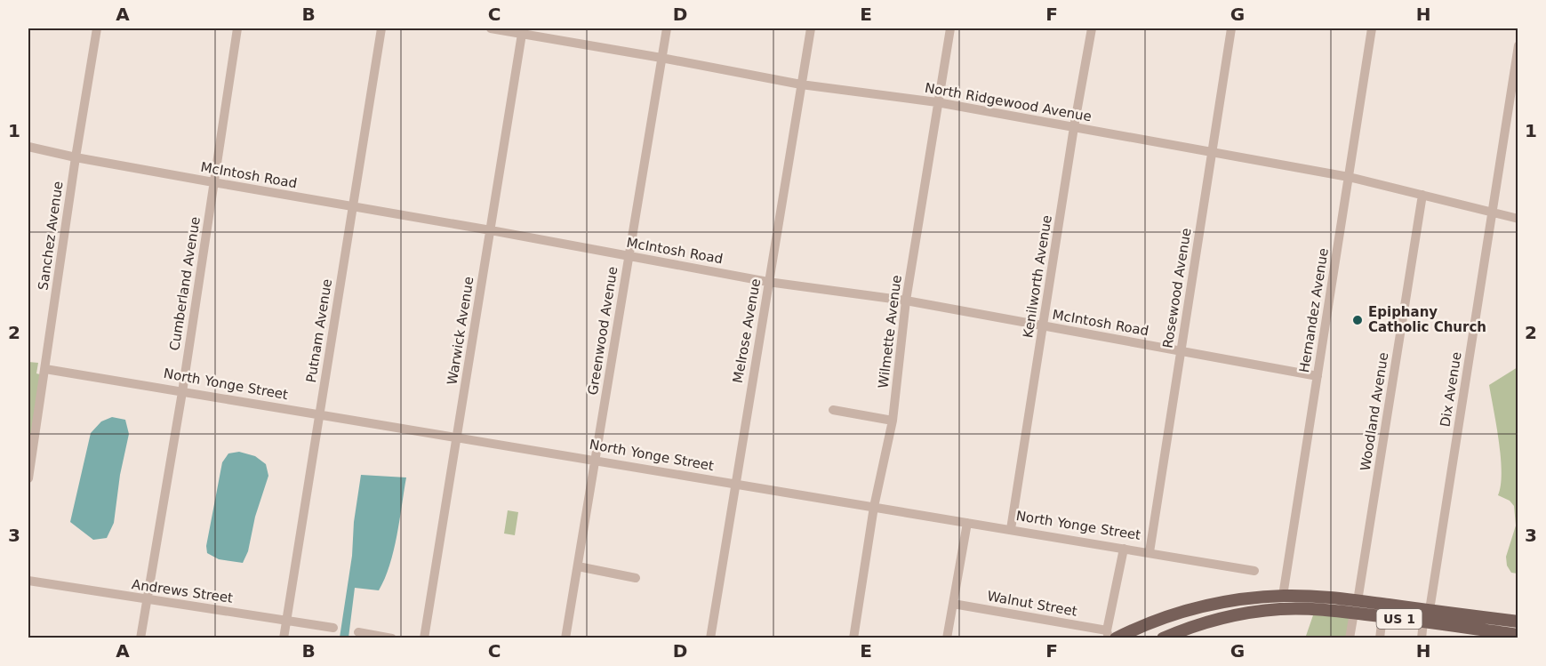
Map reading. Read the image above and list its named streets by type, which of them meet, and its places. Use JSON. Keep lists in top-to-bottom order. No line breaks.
{"streets":{"main road":["US 1"],"street":["North Ridgewood Avenue","McIntosh Road","Sanchez Avenue","Kenilworth Avenue","Cumberland Avenue","Rosewood Avenue","Hernandez Avenue","Putnam Avenue","Warwick Avenue","Greenwood Avenue","Melrose Avenue","Wilmette Avenue","North Yonge Street","Dix Avenue","Woodland Avenue","Andrews Street","Walnut Street"]},"crossings":[["North Ridgewood Avenue","Kenilworth Avenue"],["North Ridgewood Avenue","Rosewood Avenue"],["North Ridgewood Avenue","Hernandez Avenue"],["North Ridgewood Avenue","Warwick Avenue"],["North Ridgewood Avenue","Greenwood Avenue"],["North Ridgewood Avenue","Melrose Avenue"],["North Ridgewood Avenue","Wilmette Avenue"],["North Ridgewood Avenue","Dix Avenue"],["North Ridgewood Avenue","Woodland Avenue"],["McIntosh Road","Sanchez Avenue"],["McIntosh Road","Kenilworth Avenue"],["McIntosh Road","Cumberland Avenue"],["McIntosh Road","Rosewood Avenue"],["McIntosh Road","Hernandez Avenue"],["McIntosh Road","Putnam Avenue"],["McIntosh Road","Warwick Avenue"],["McIntosh Road","Greenwood Avenue"],["McIntosh Road","Melrose Avenue"],["McIntosh Road","Wilmette Avenue"],["Sanchez Avenue","North Yonge Street"],["Kenilworth Avenue","North Yonge Street"],["Cumberland Avenue","North Yonge Street"],["Cumberland Avenue","Andrews Street"],["Rosewood Avenue","North Yonge Street"],["Hernandez Avenue","US 1"],["Putnam Avenue","North Yonge Street"],["Putnam Avenue","Andrews Street"],["Warwick Avenue","North Yonge Street"],["Greenwood Avenue","North Yonge Street"],["Melrose Avenue","North Yonge Street"],["Wilmette Avenue","North Yonge Street"],["Dix Avenue","US 1"],["Woodland Avenue","US 1"],["Walnut Street","US 1"]],"places":["Epiphany Catholic Church"],"grid":{"columns":["A","B","C","D","E","F","G","H"],"rows":["1","2","3"]}}
